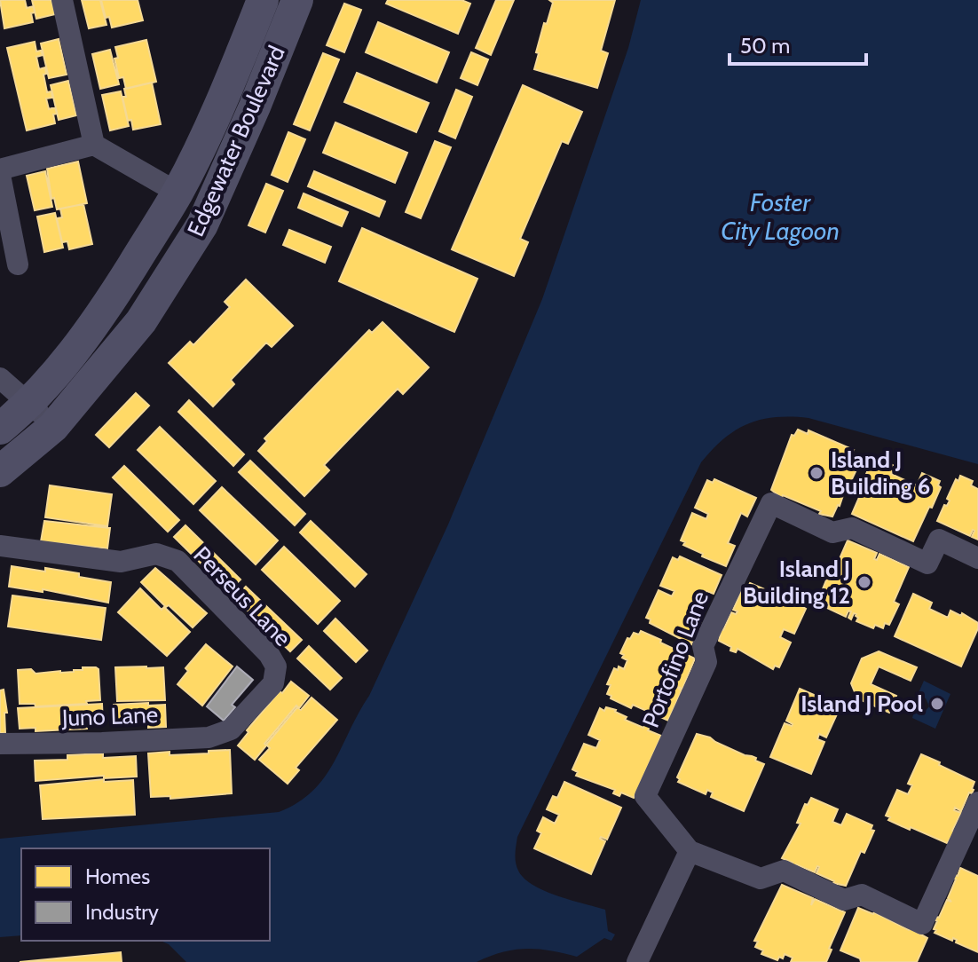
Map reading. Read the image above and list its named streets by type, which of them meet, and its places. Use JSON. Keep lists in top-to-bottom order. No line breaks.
{"streets":{"main road":["Edgewater Boulevard"],"street":["Perseus Lane","Portofino Lane","Juno Lane"]},"crossings":[["Perseus Lane","Juno Lane"]],"water":["Foster City Lagoon"],"places":["Island J Building 6","Island J Building 12","Island J Pool"],"legend":["Homes","Industry"],"scale_bar":"50 m"}
